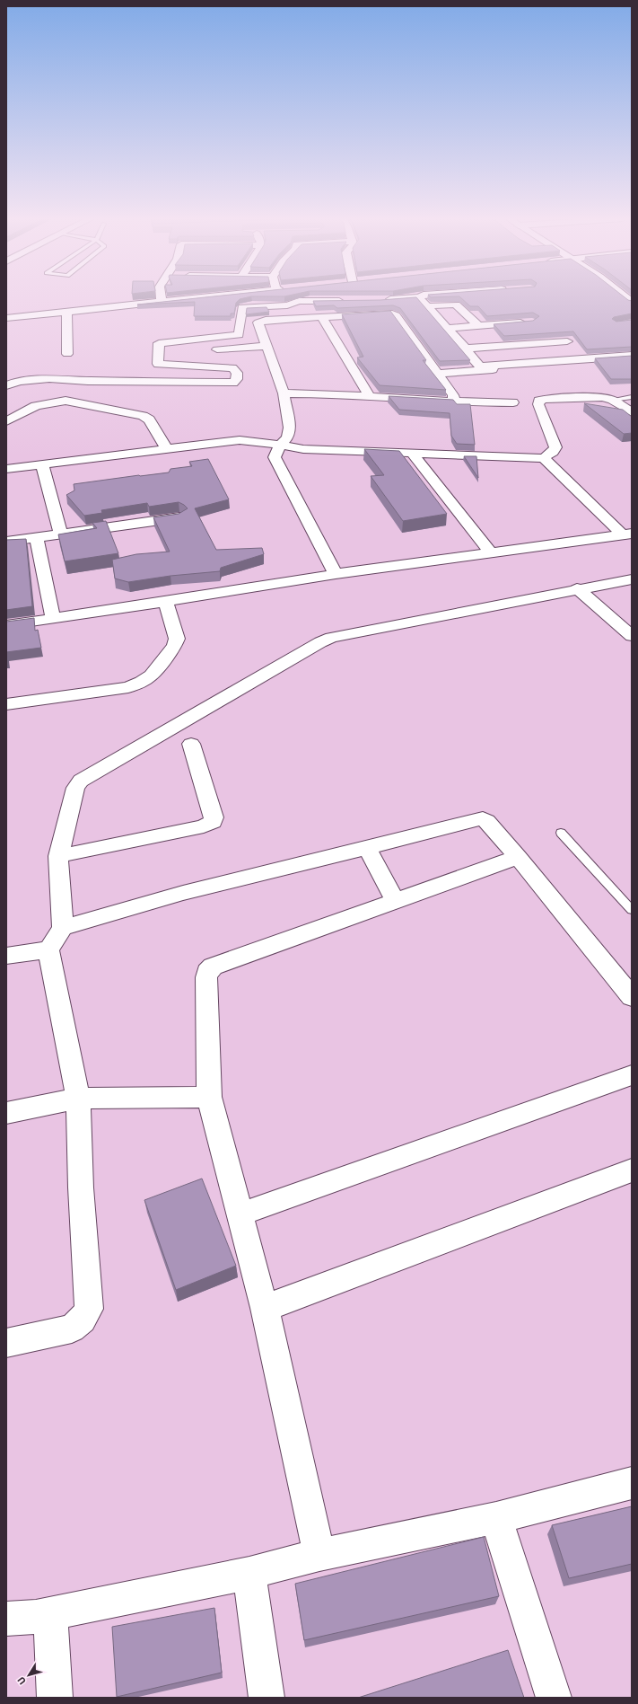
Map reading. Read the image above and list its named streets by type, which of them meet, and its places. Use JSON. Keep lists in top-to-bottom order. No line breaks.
{"north":"bottom left"}
